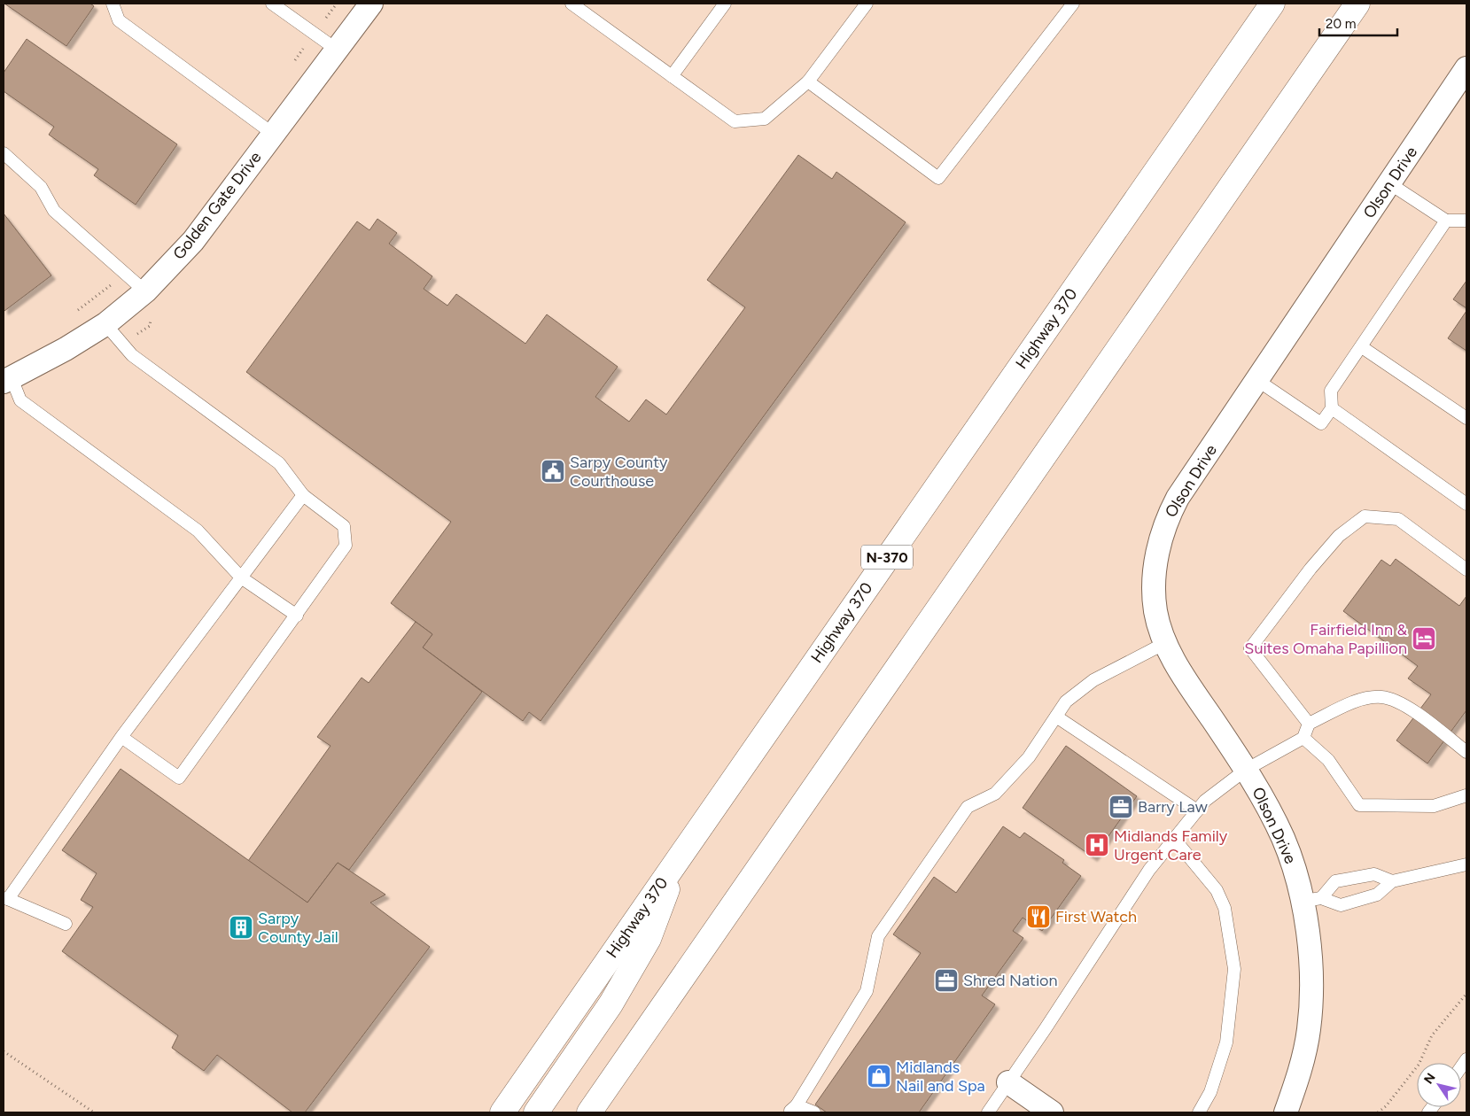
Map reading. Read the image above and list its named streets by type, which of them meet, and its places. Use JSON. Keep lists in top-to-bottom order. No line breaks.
{"streets":{"highway":["Highway 370","N-370"],"street":["Olson Drive","Golden Gate Drive"]},"places":{"public building":["Sarpy County Courthouse"],"hotel":["Fairfield Inn & Suites Omaha Papillion"],"office":["Barry Law","Shred Nation"],"hospital":["Midlands Family Urgent Care"],"restaurant":["First Watch"],"building":["Sarpy County Jail"],"shop":["Midlands Nail and Spa"]},"scale_bar":"20 m","north":"top left"}
